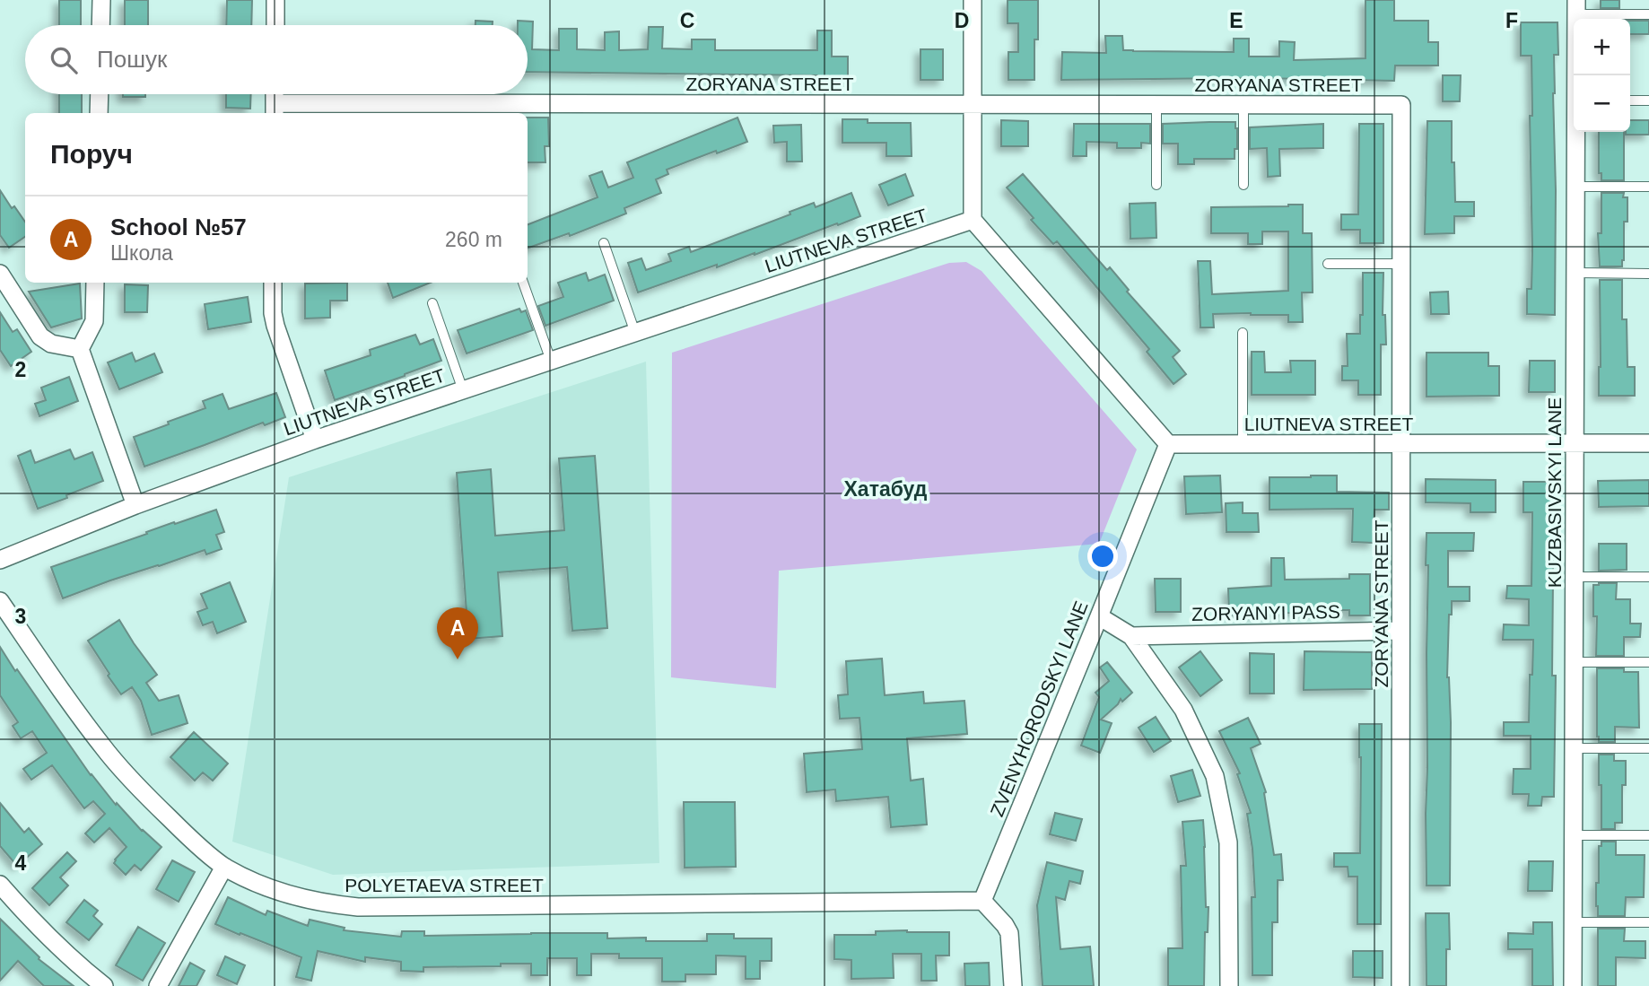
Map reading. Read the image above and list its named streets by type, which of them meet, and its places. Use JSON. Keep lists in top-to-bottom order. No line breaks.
{"streets":{"street":["ZORYANA STREET","LIUTNEVA STREET","KUZBASIVSKYI LANE","ZORYANYI PASS","ZVENYHORODSKYI LANE","POLYETAEVA STREET"]},"crossings":[["ZORYANA STREET","LIUTNEVA STREET"],["ZORYANA STREET","ZORYANYI PASS"],["LIUTNEVA STREET","KUZBASIVSKYI LANE"],["LIUTNEVA STREET","ZVENYHORODSKYI LANE"],["ZVENYHORODSKYI LANE","POLYETAEVA STREET"]],"districts":["Хатабуд"],"page":{"map_buttons":["+","−"],"search":"Пошук","heading":"Поруч","list":[{"mark":"A","name":"School №57","note":"Школа","value":"260 m"}],"pins":"A"},"grid":{"columns":["C","D","E","F"],"rows":["2","3","4"]}}
